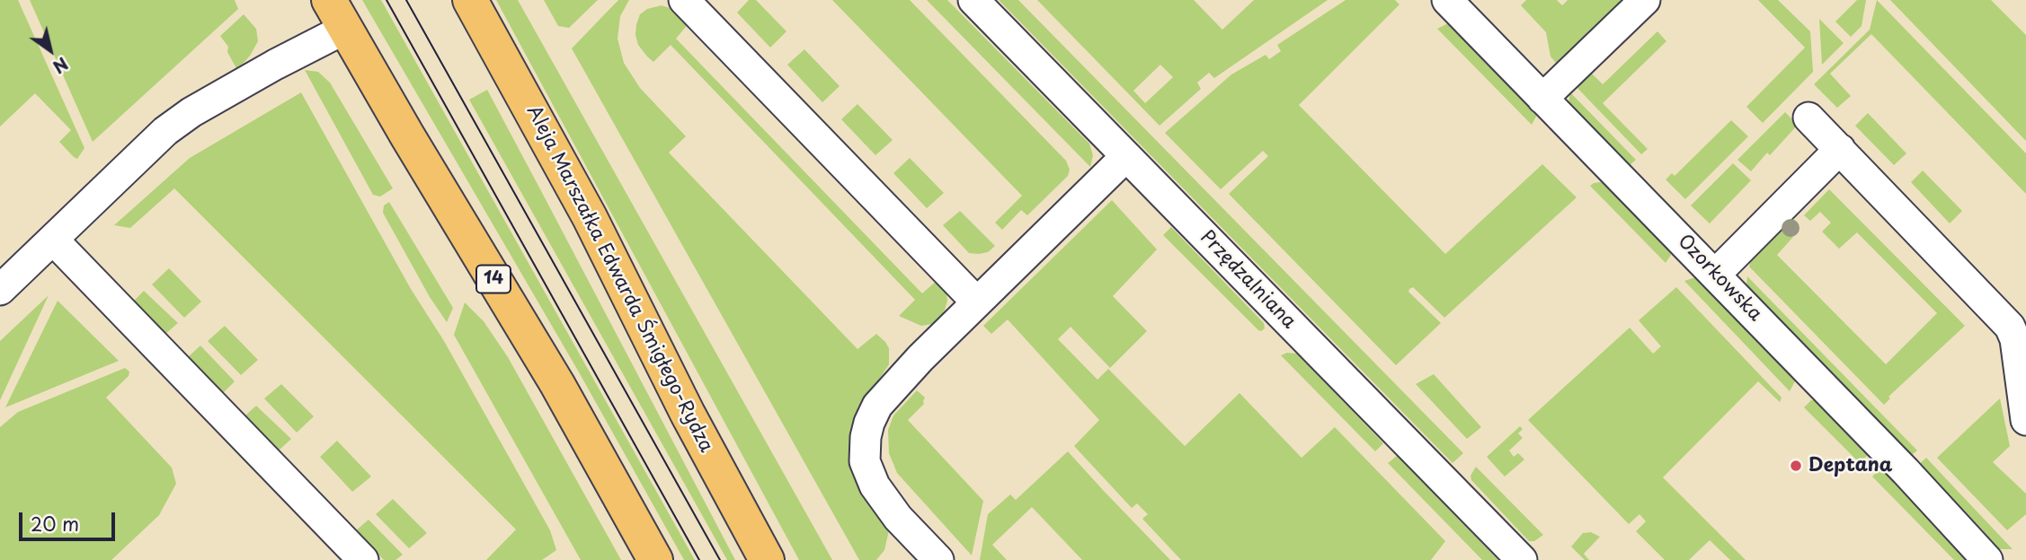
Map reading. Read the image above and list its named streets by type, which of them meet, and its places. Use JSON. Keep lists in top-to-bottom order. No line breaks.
{"streets":{"main road":["14","Aleja Marszałka Edwarda Śmigłego-Rydza"],"street":["Ozorkowska","Przędzalniana"]},"places":["Deptana"],"scale_bar":"20 m","north":"bottom right"}
